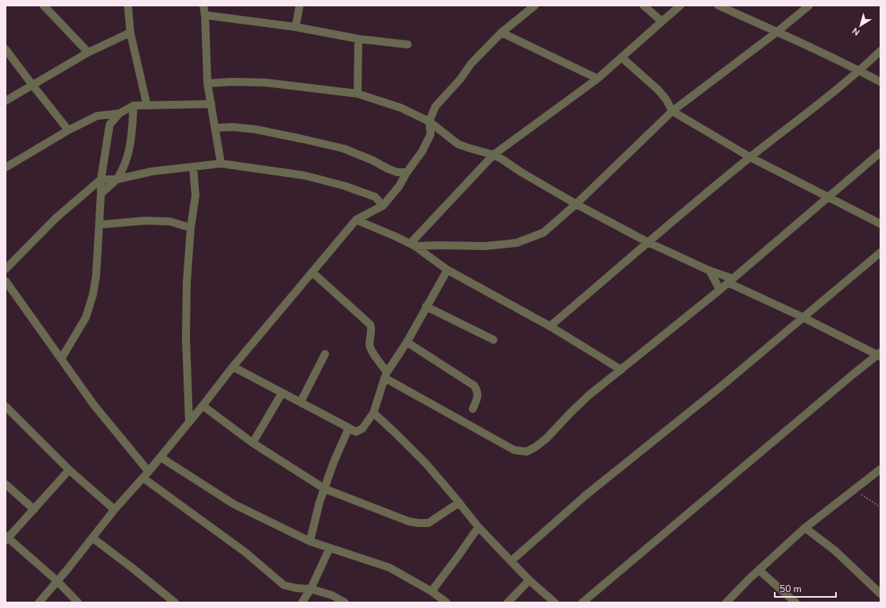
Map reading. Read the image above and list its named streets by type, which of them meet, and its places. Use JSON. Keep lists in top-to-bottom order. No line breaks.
{"scale_bar":"50 m","north":"bottom left"}
